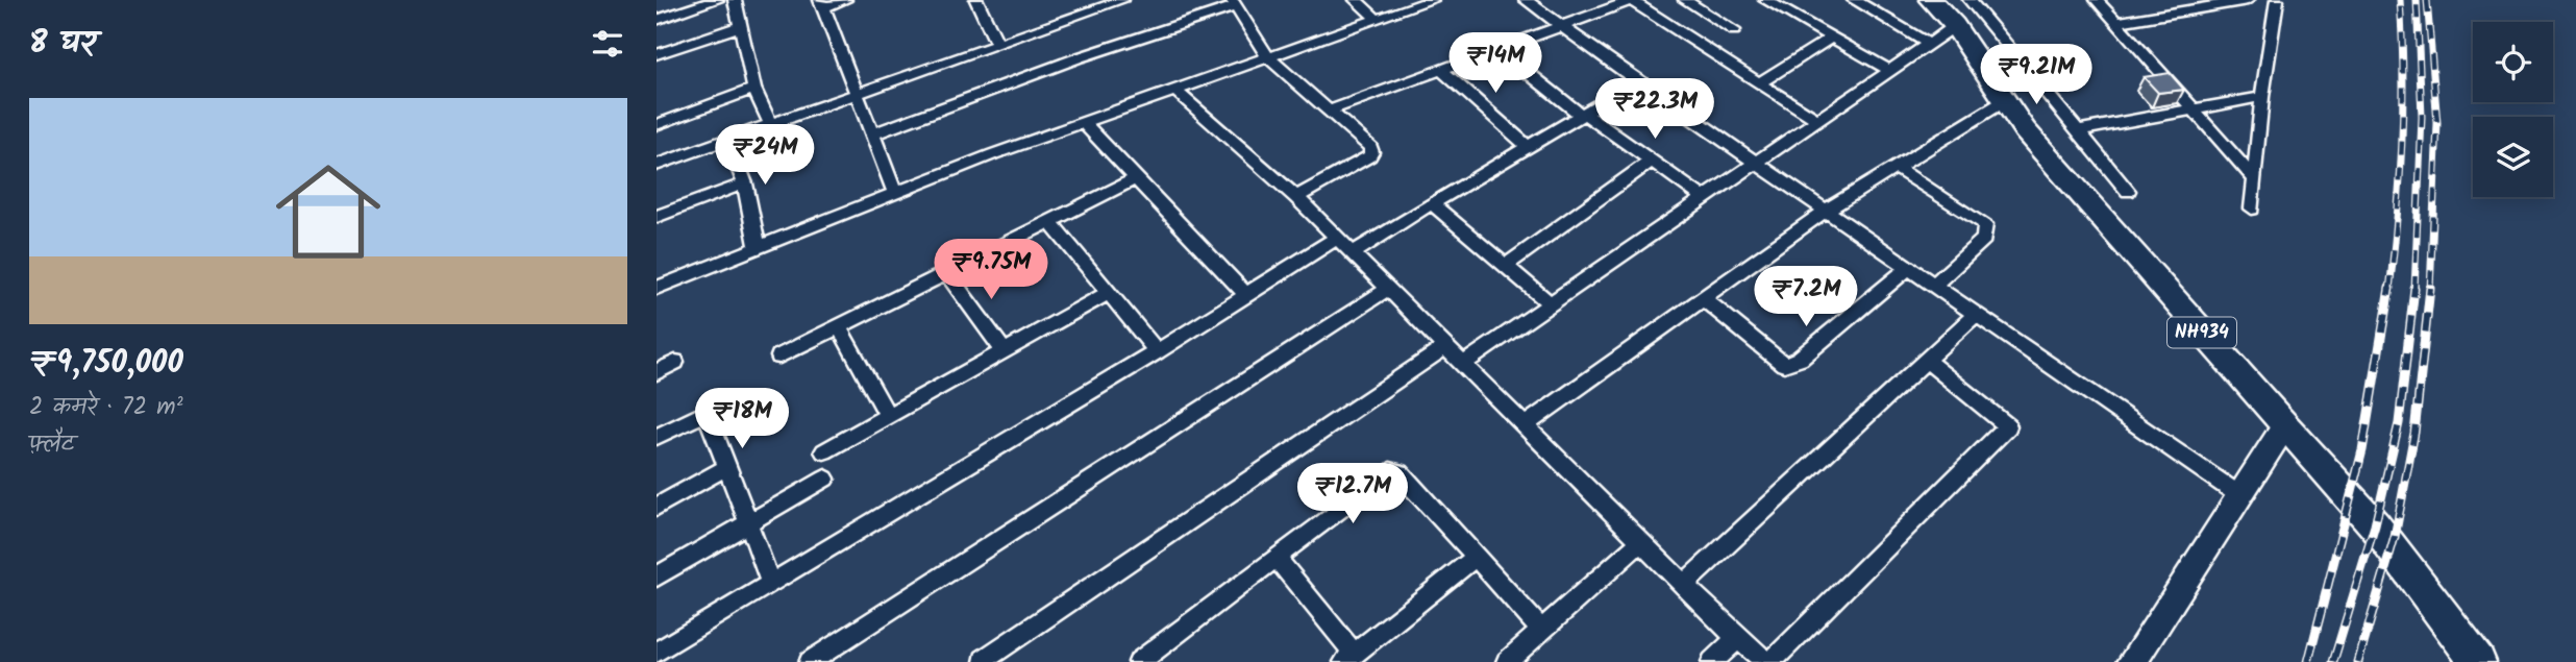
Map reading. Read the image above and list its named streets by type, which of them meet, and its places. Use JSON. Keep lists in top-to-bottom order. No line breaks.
{"streets":{"highway":["NH934"]},"page":{"heading":"8 घर","price":["₹14M","₹9.21M","₹22.3M","₹24M","₹9.75M","₹7.2M","₹18M","₹12.7M"],"list":[{"name":"₹9,750,000","note":"2 कमरे · 72 m² · फ़्लैट"}]}}
